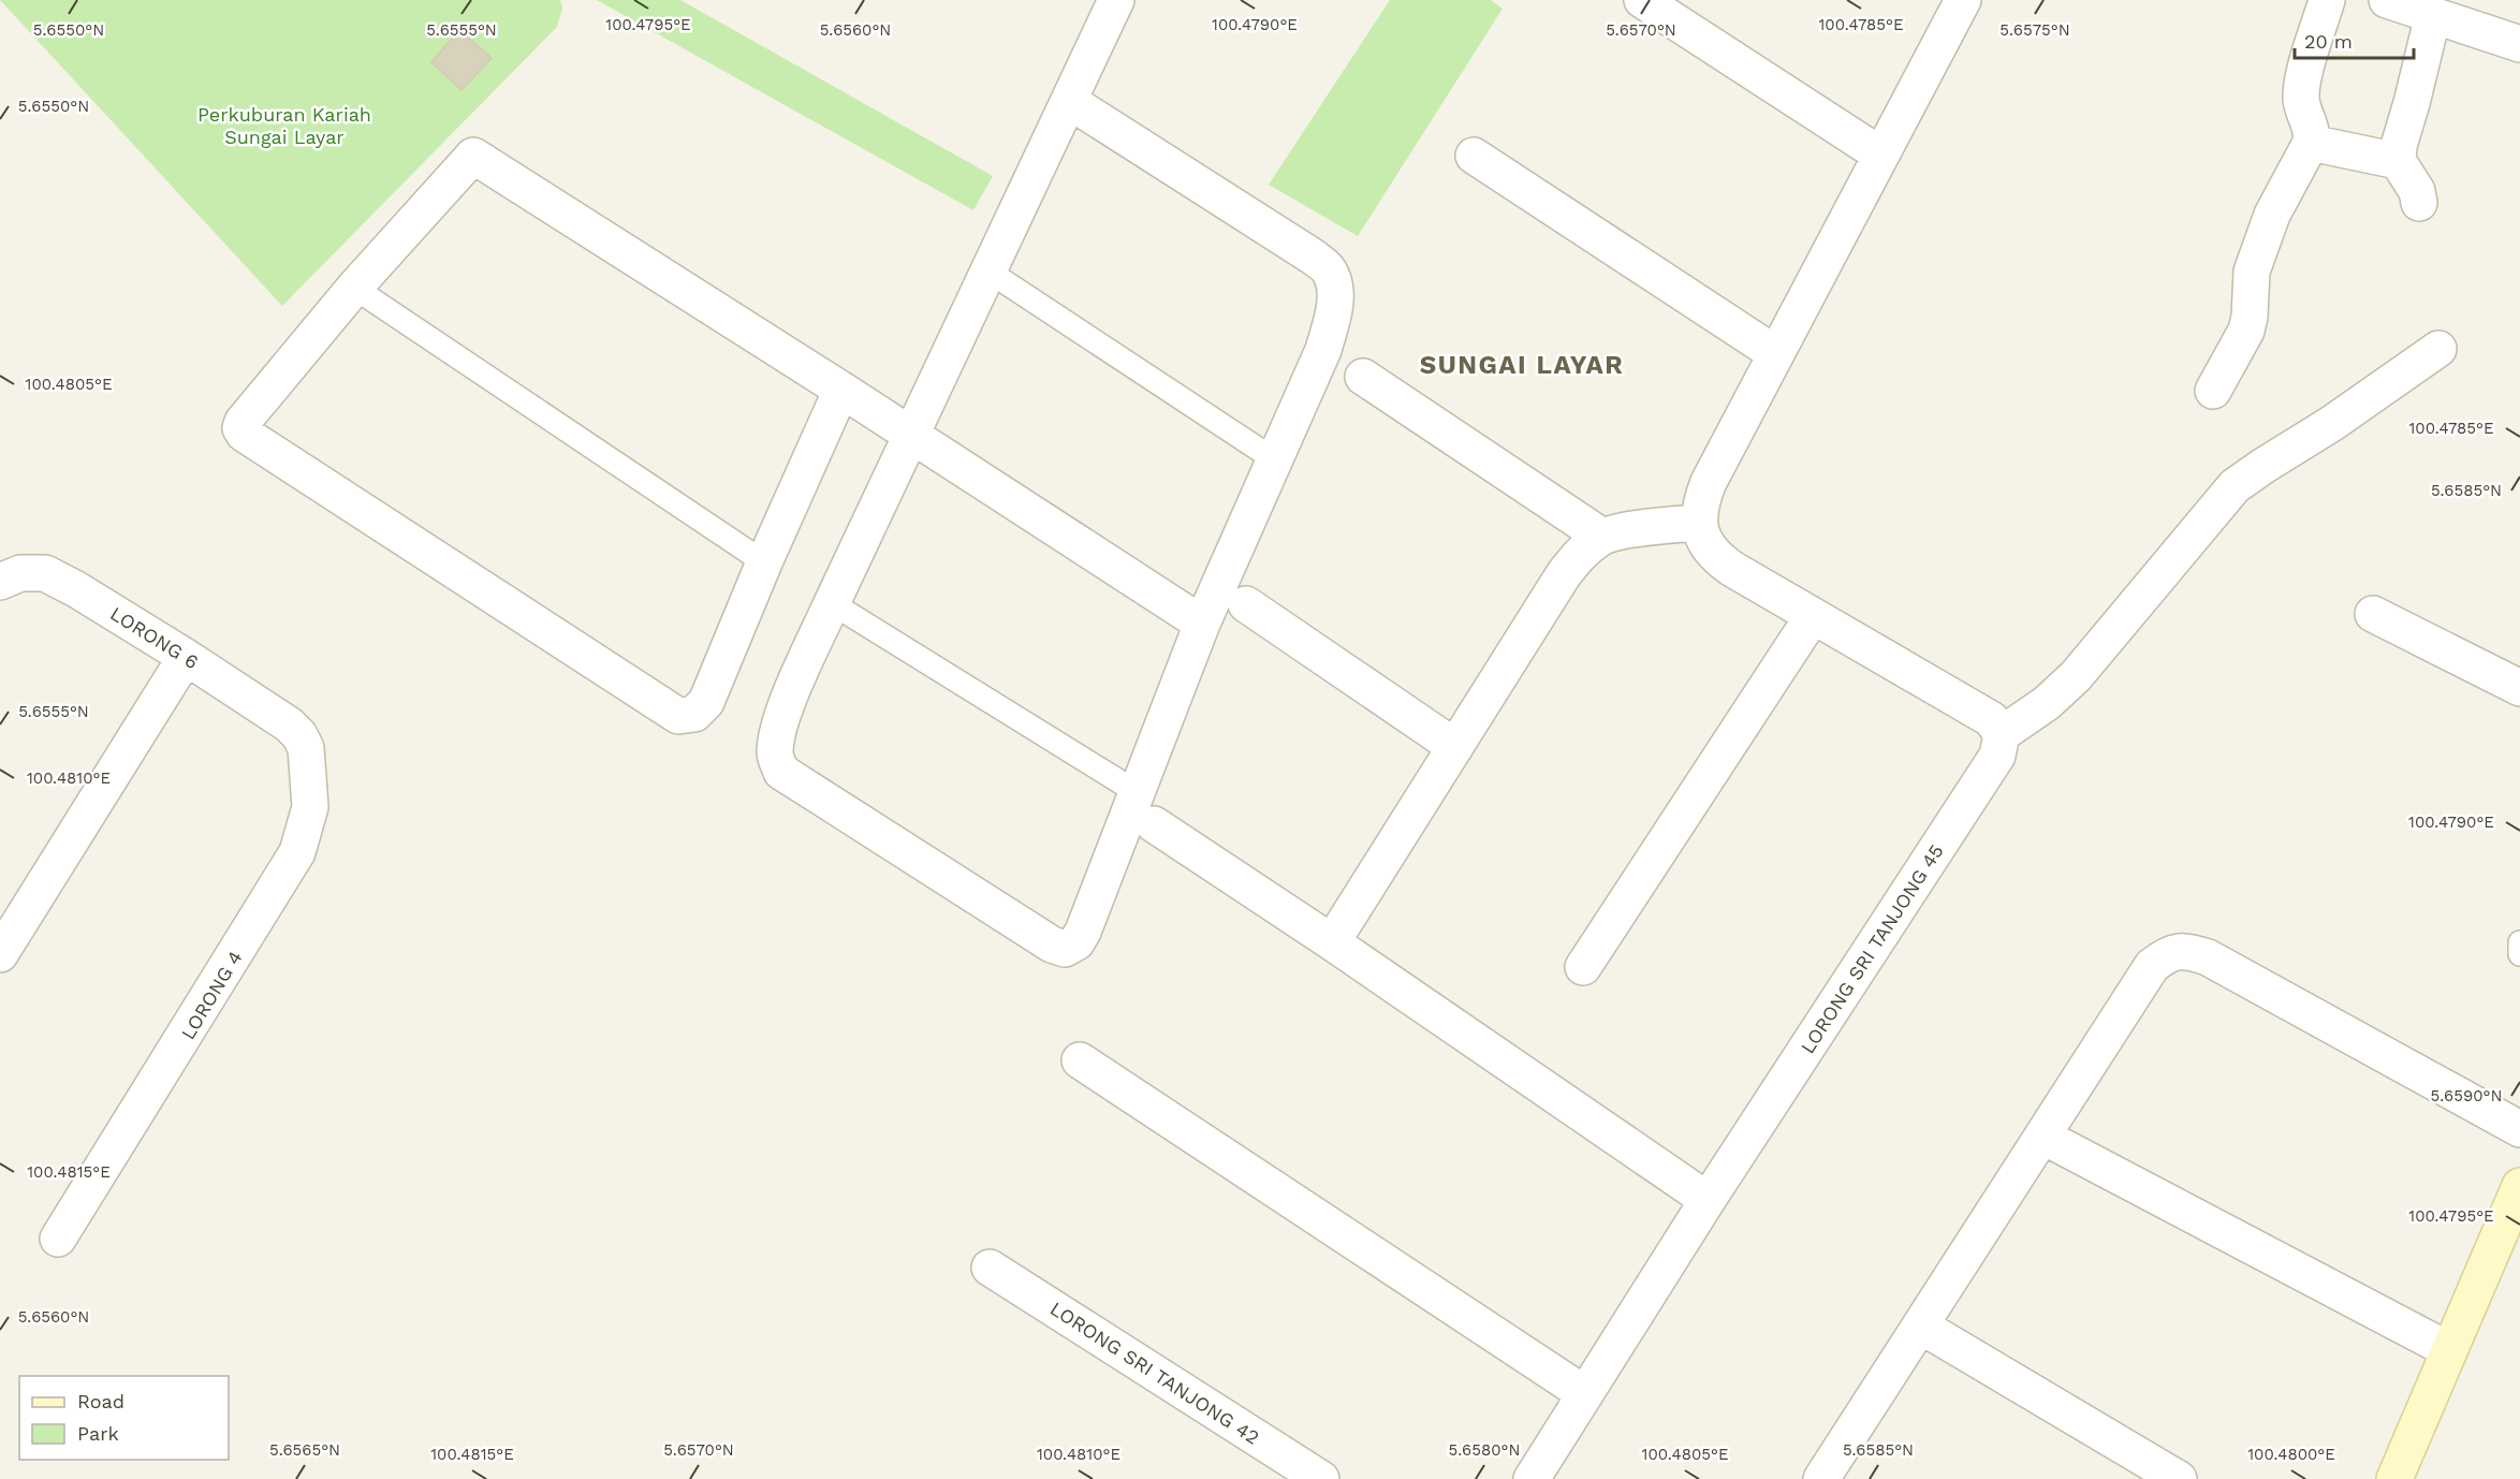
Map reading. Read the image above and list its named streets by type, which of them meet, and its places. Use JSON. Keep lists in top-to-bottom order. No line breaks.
{"streets":{"street":["LORONG 6","LORONG SRI TANJONG 45","LORONG 4","LORONG SRI TANJONG 42"]},"crossings":[["LORONG 6","LORONG 4"]],"districts":["SUNGAI LAYAR"],"parks":["Perkuburan Kariah Sungai Layar"],"legend":["Road","Park"],"scale_bar":"20 m","coordinates":["100.4795°E","100.4790°E","100.4785°E","5.6550°N","5.6560°N","5.6555°N","5.6570°N","5.6575°N","100.4805°E","5.6585°N","100.4810°E","5.6590°N","100.4815°E","5.6565°N","5.6580°N","100.4800°E"]}
